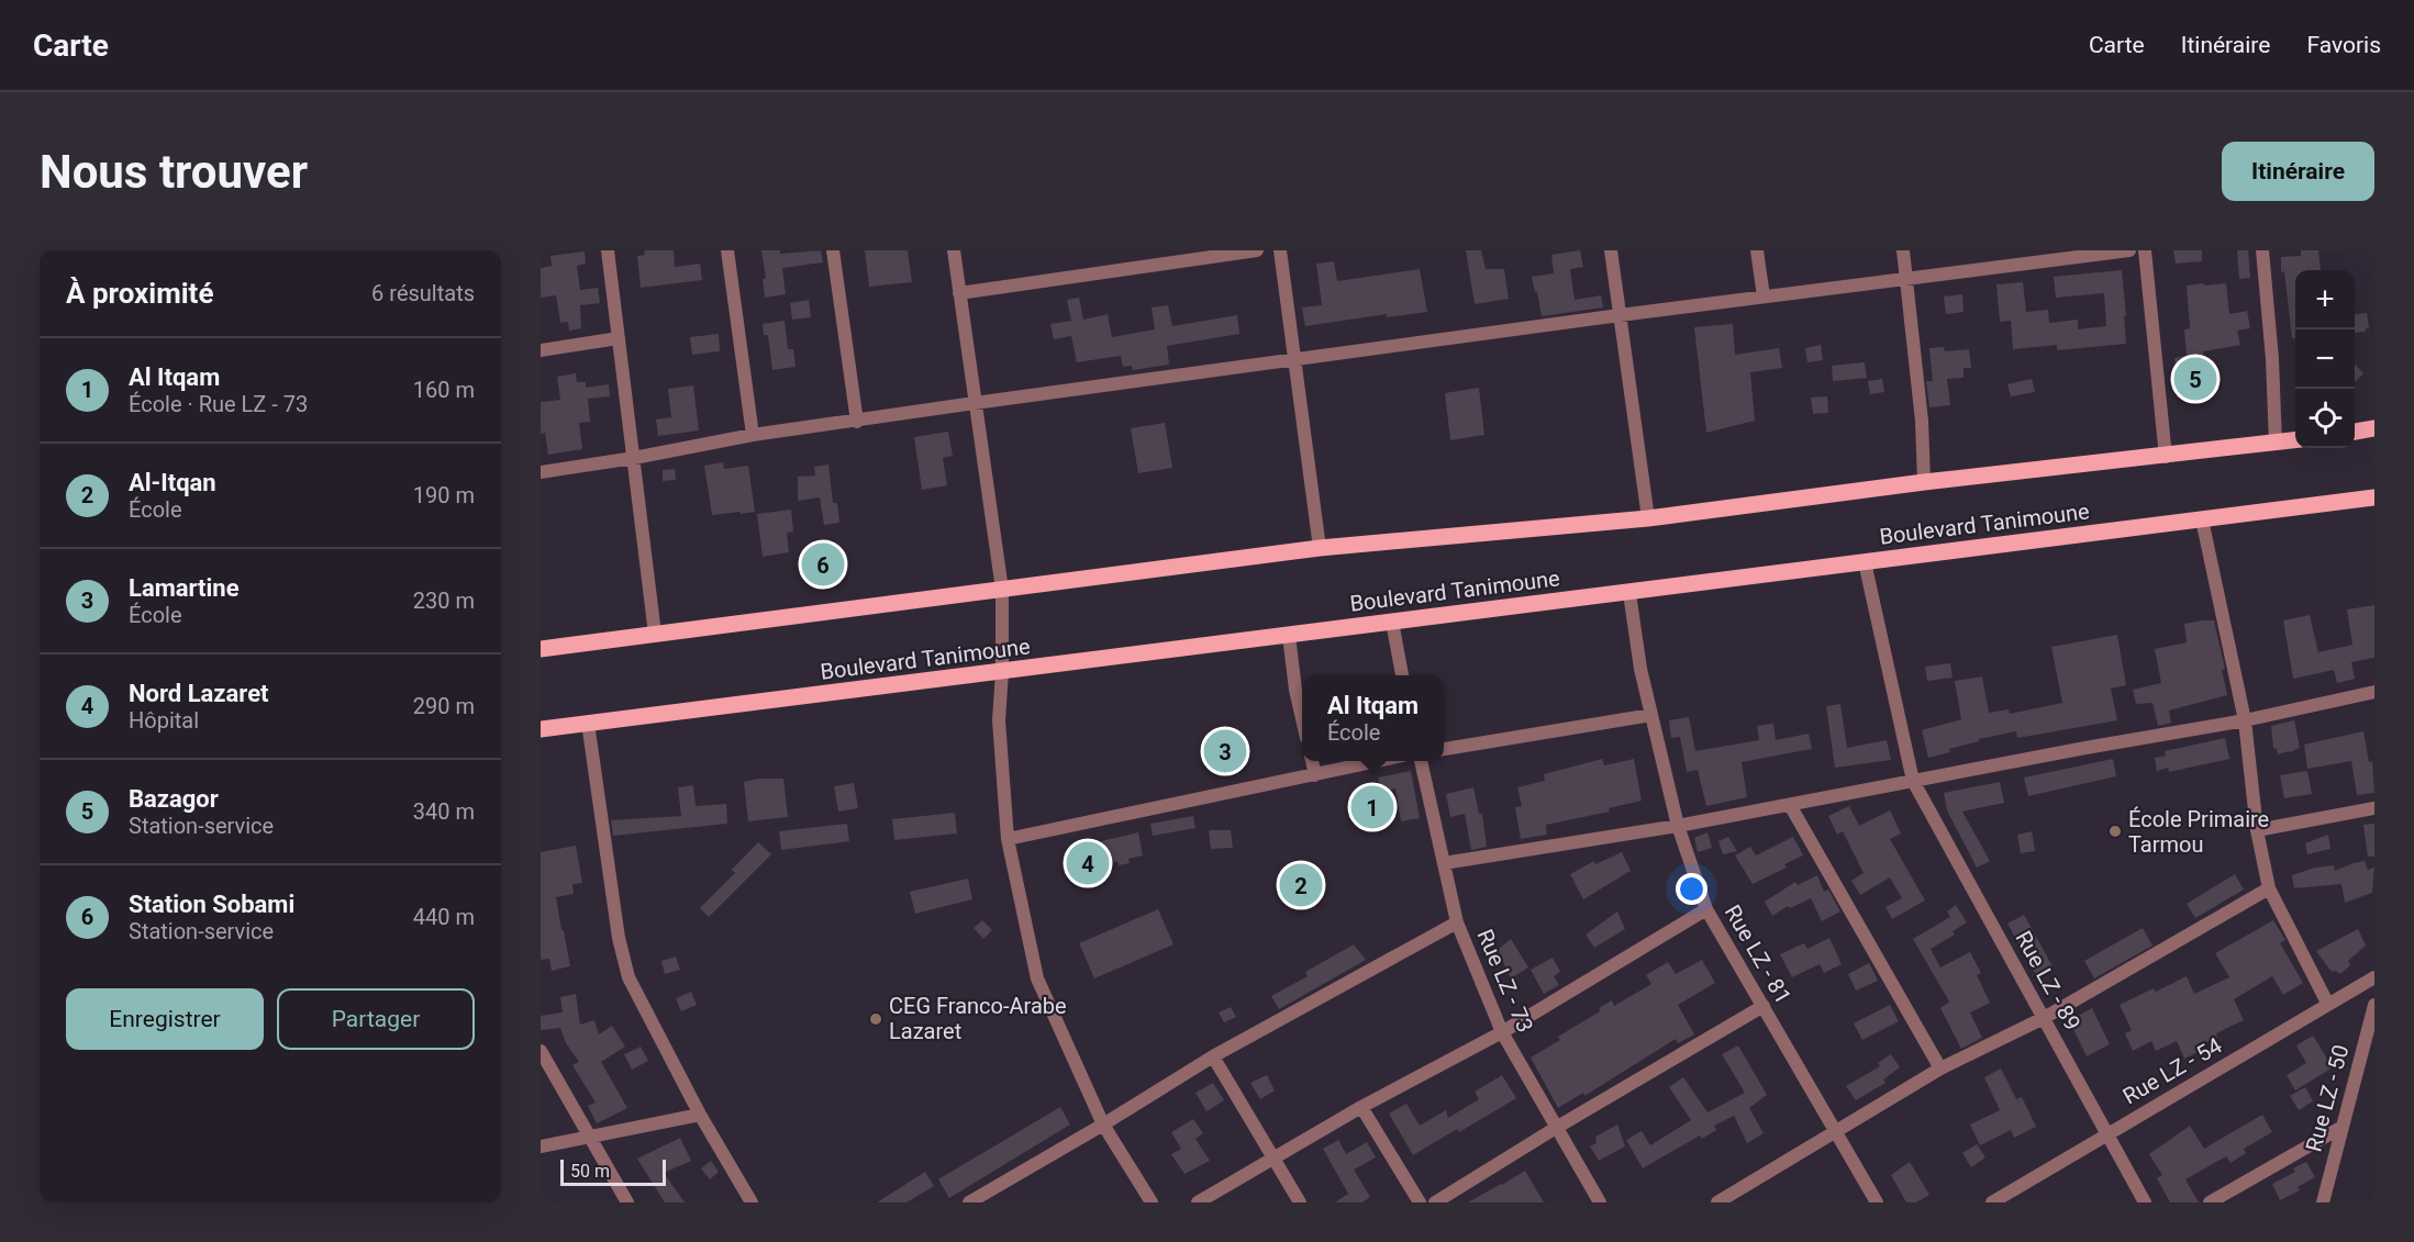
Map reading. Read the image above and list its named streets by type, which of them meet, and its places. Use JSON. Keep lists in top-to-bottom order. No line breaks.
{"streets":{"main road":["Boulevard Tanimoune"],"street":["Rue LZ - 81","Rue LZ - 73","Rue LZ - 89","Rue LZ - 54","Rue LZ - 50"]},"crossings":[["Boulevard Tanimoune","Rue LZ - 81"],["Boulevard Tanimoune","Rue LZ - 89"],["Rue LZ - 89","Rue LZ - 54"]],"places":["École Primaire Tarmou","CEG Franco-Arabe Lazaret"],"scale_bar":"50 m","page":{"header":"Carte","nav":["Carte","Itinéraire","Favoris"],"buttons":["Itinéraire",["Enregistrer","Partager"]],"title":"Nous trouver","heading":["À proximité","6 résultats"],"map_buttons":["+","−"],"list":[{"mark":"1","name":"Al Itqam","note":"École · Rue LZ - 73","value":"160 m"},{"mark":"2","name":"Al-Itqan","note":"École","value":"190 m"},{"mark":"3","name":"Lamartine","note":"École","value":"230 m"},{"mark":"4","name":"Nord Lazaret","note":"Hôpital","value":"290 m"},{"mark":"5","name":"Bazagor","note":"Station-service","value":"340 m"},{"mark":"6","name":"Station Sobami","note":"Station-service","value":"440 m"}],"pins":["5","6","3","1","4","2"],"popup":["Al Itqam","École"],"scale":"50 m"}}
